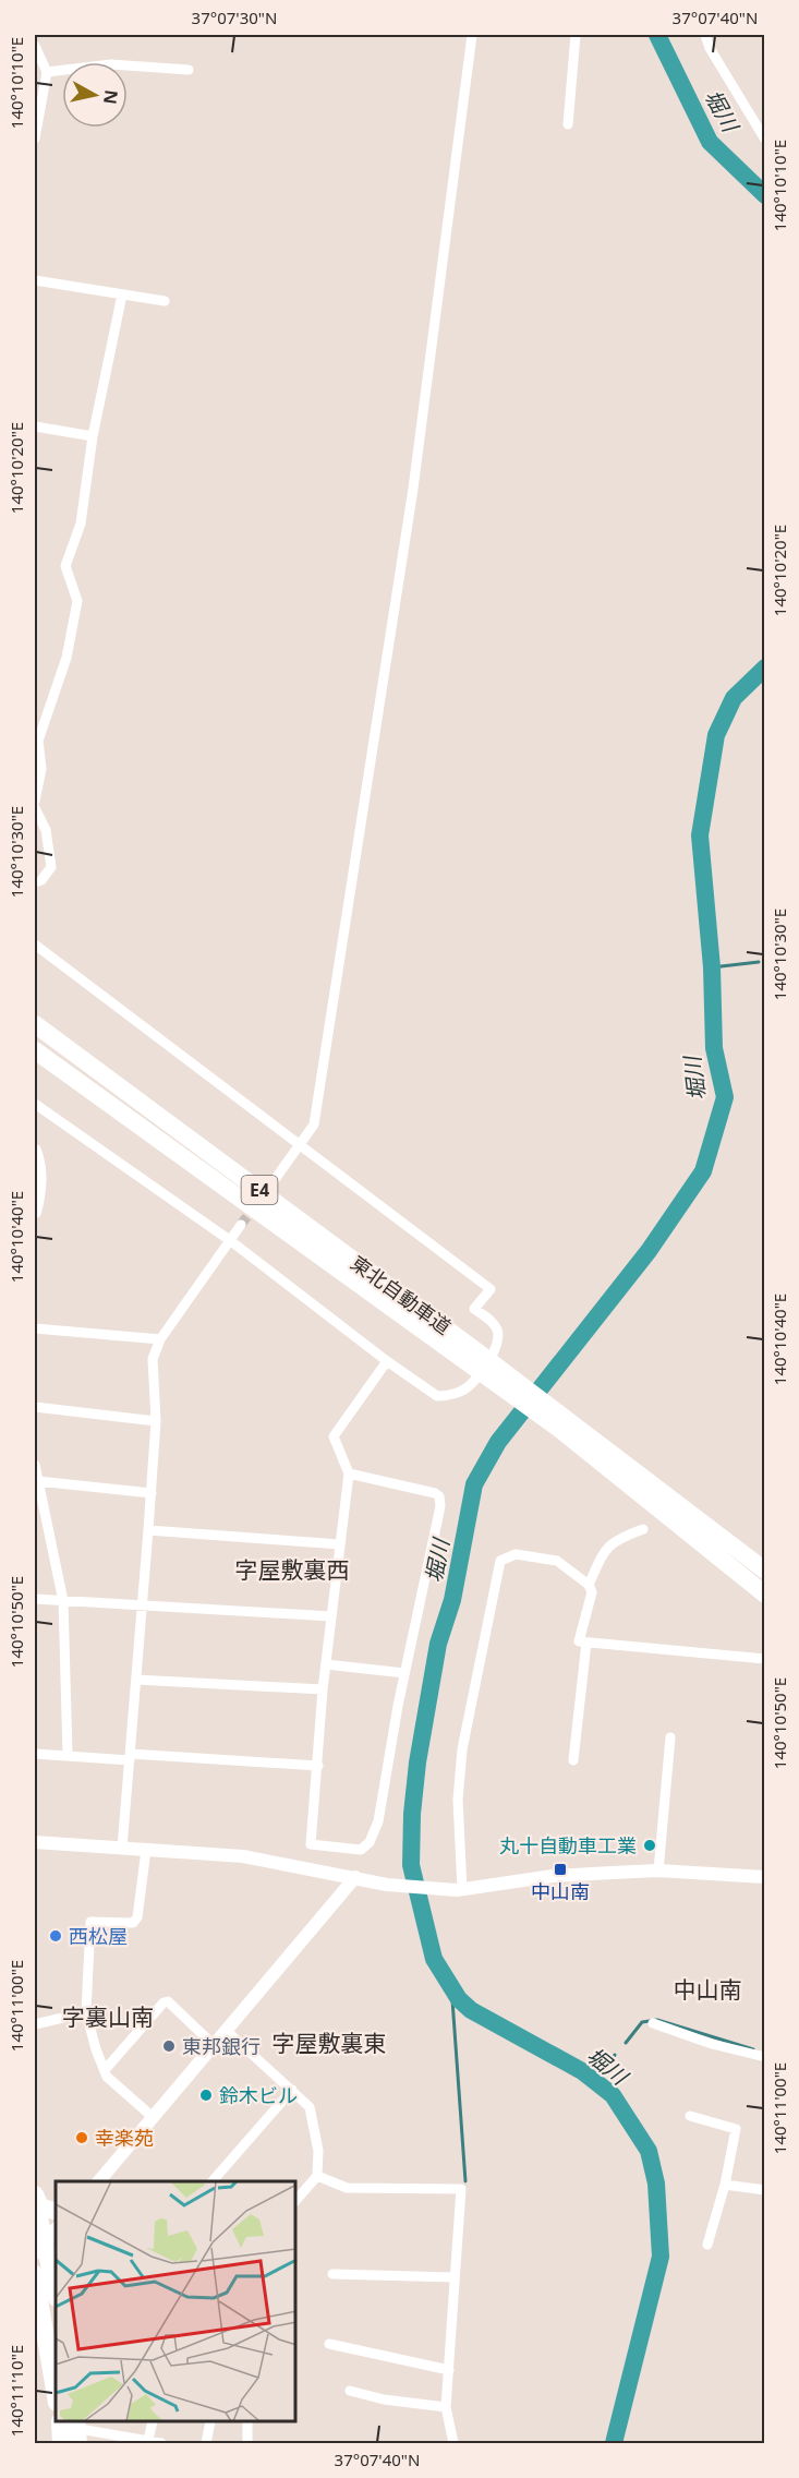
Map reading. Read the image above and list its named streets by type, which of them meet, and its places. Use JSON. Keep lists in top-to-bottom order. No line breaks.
{"streets":{"highway":["E4","東北自動車道"]},"districts":["字屋敷裏西","中山南","字裏山南","字屋敷裏東"],"water":["堀川"],"places":{"other":["丸十自動車工業","西松屋","東邦銀行","鈴木ビル","幸楽苑"],"transit":["中山南"]},"north":"right","coordinates":["37°07'30\"N","37°07'40\"N","140°10'10\"E","140°10'20\"E","140°10'30\"E","140°10'40\"E","140°10'50\"E","140°11'00\"E","140°11'10\"E"]}
